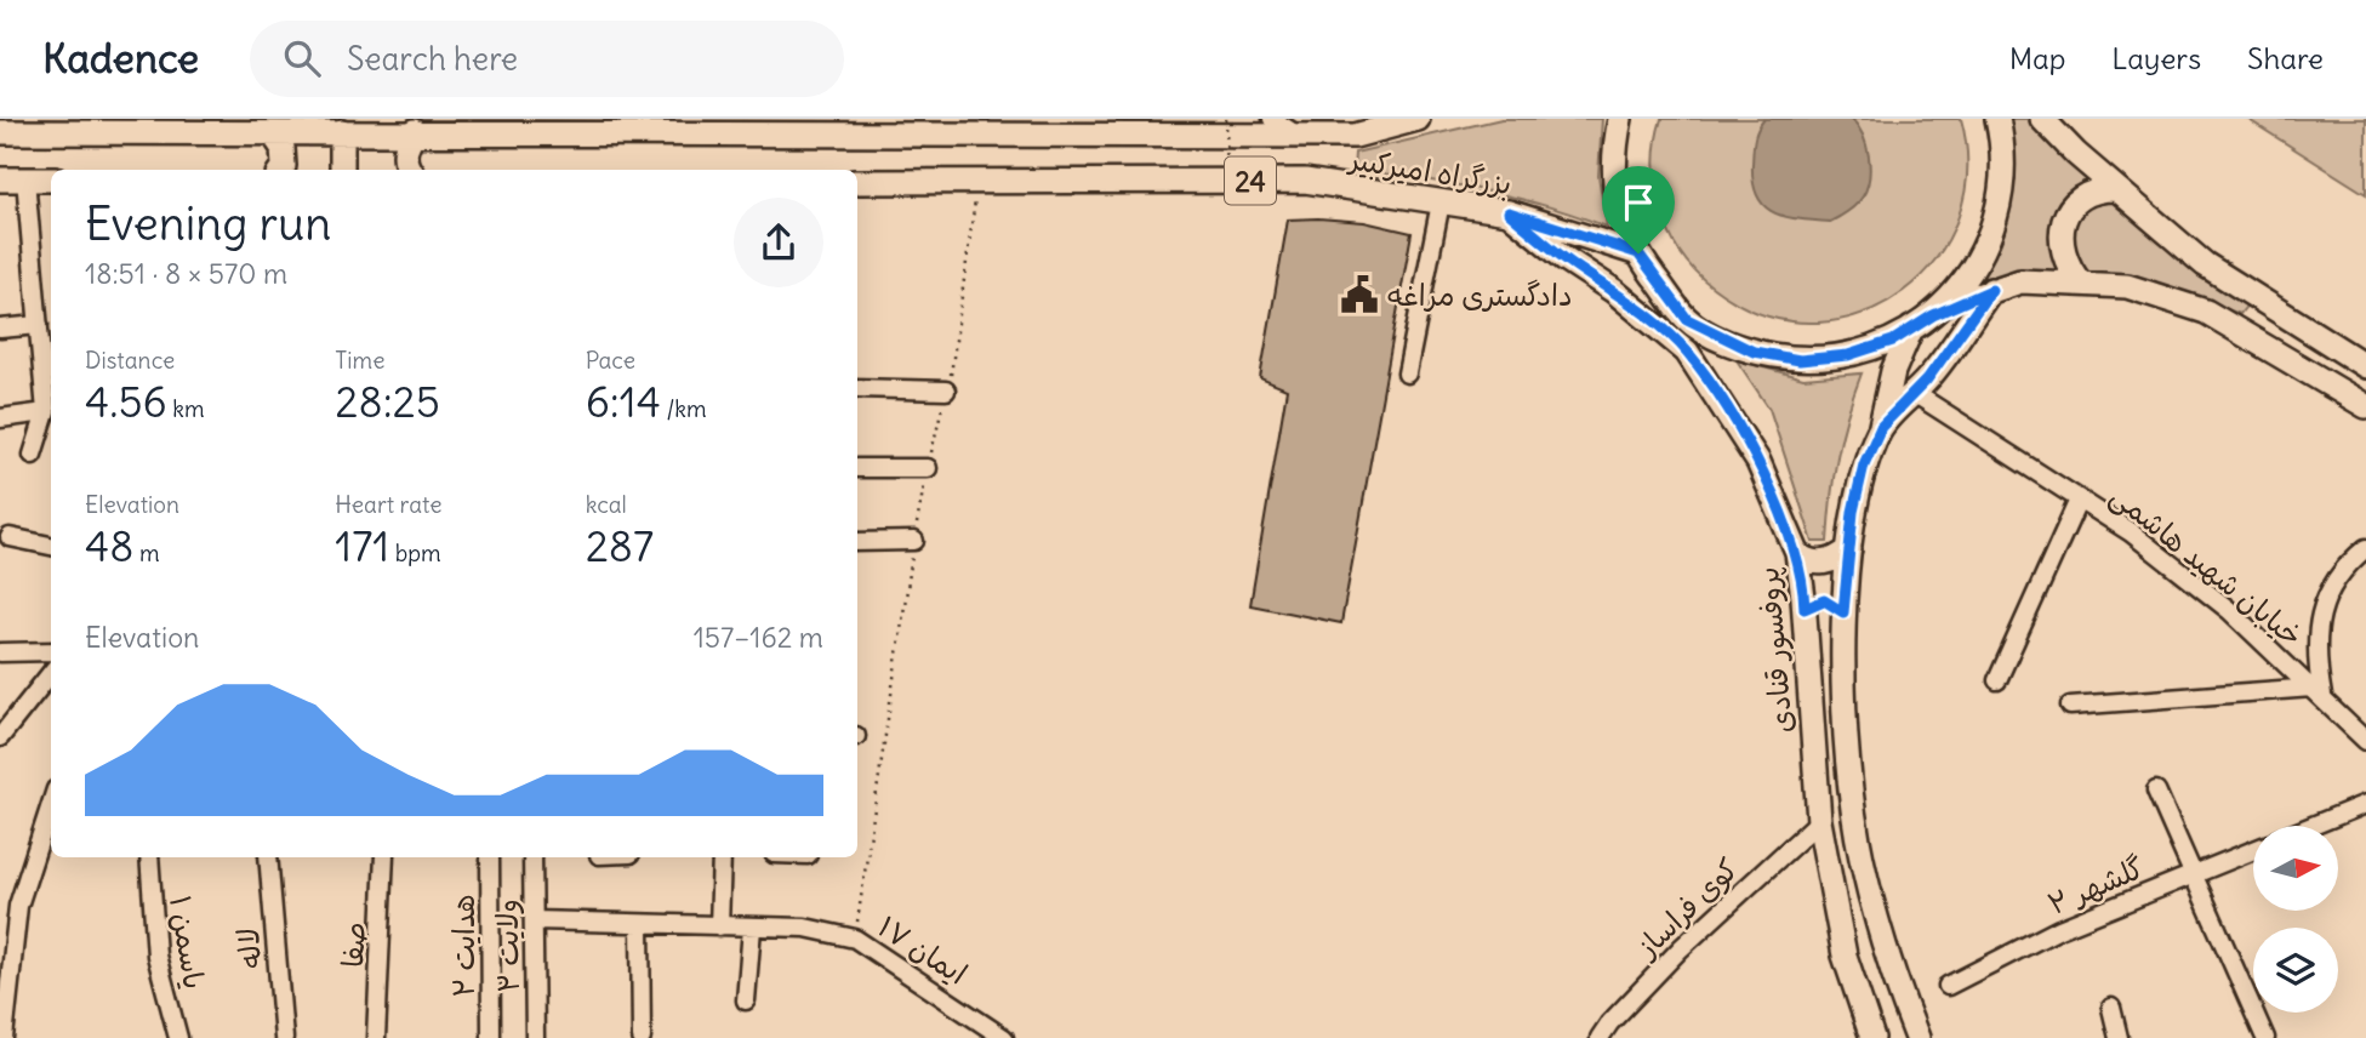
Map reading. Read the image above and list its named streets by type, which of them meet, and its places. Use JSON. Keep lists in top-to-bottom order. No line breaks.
{"streets":{"main road":["بزرگراه امیرکبیر","24","پروفسور قنادی"],"street":["خیابان شهید هاشمی","گلشهر ۲","کوی فراساز","یاسمن ۱","صفا","هدایت ۲","ولایت ۲","لاله","ایمان ۱۷"]},"crossings":[["بزرگراه امیرکبیر","پروفسور قنادی"],["پروفسور قنادی","کوی فراساز"],["ولایت ۲","ایمان ۱۷"]],"places":{"public building":["دادگستری مراغه"]},"north":"right","page":{"header":"Kadence","search":"Search here","nav":["Map","Layers","Share"],"heading":["Evening run","18:51 · 8 × 570 m"],"stats":[["Distance","4.56 km"],["Time","28:25"],["Pace","6:14 /km"],["Elevation","48 m"],["Heart rate","171 bpm"],["kcal","287"]],"chart":["Elevation","157–162 m"]}}
